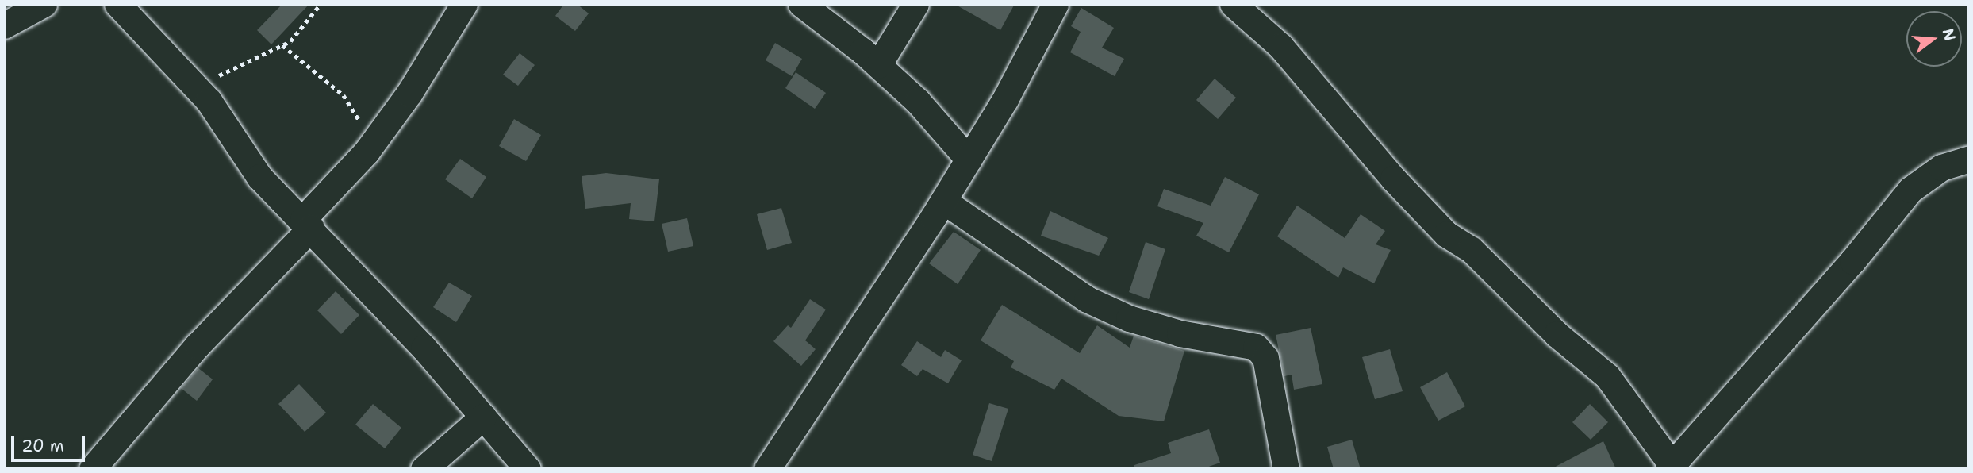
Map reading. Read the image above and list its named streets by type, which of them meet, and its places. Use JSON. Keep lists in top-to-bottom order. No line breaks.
{"scale_bar":"20 m","north":"right"}
